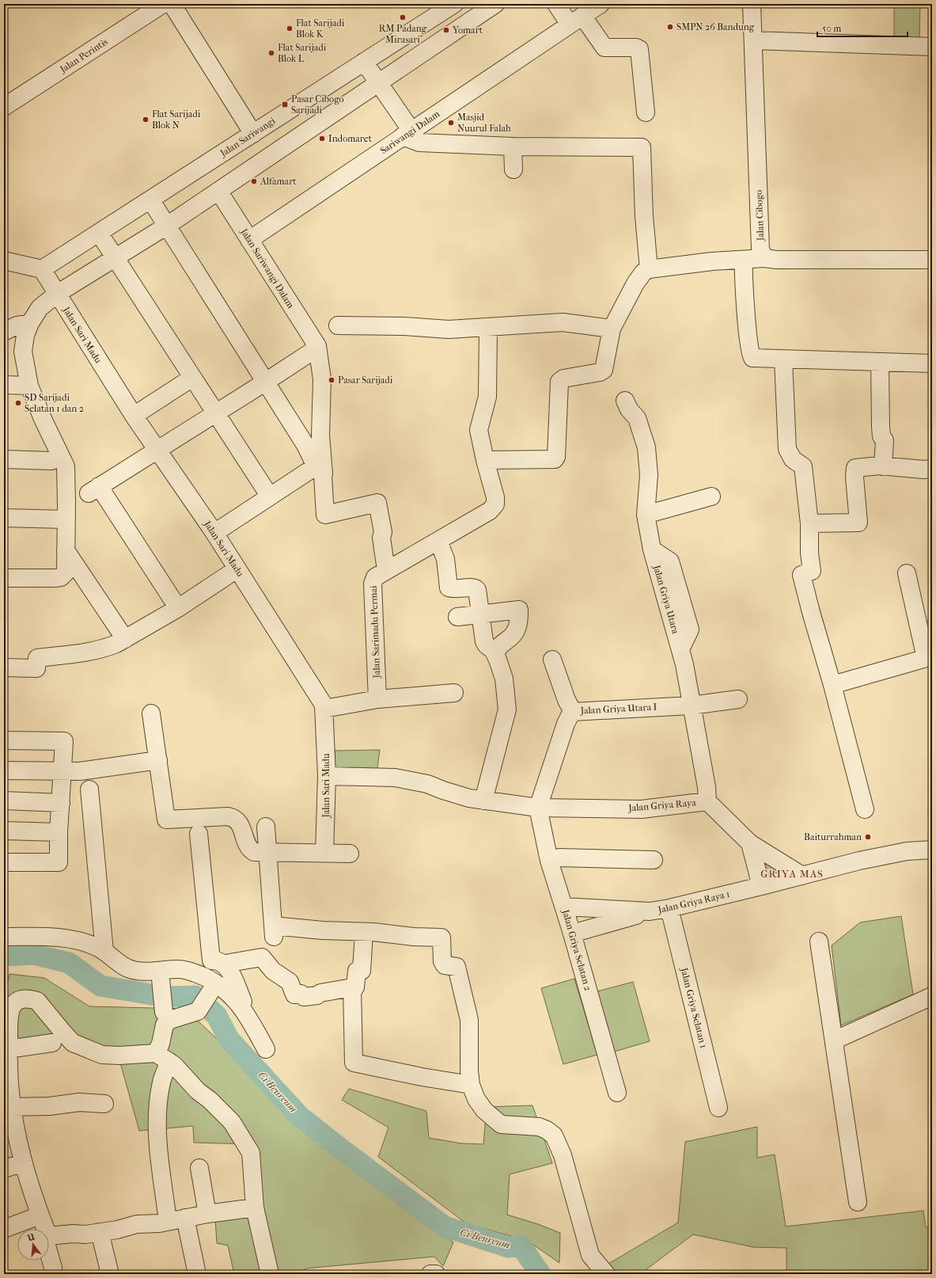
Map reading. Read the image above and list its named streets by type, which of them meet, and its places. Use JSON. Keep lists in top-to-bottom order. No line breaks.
{"streets":{"street":["Jalan Perintis","Sariwangi Dalam","Jalan Sariwangi","Jalan Cibogo","Jalan Sariwangi Dalam","Jalan Sari Madu","Jalan Griya Utara","Jalan Sarimadu Permai","Jalan Griya Utara I","Jalan Griya Raya","Jalan Griya Raya 1","Jalan Griya Selatan 2","Jalan Griya Selatan 1"]},"crossings":[["Sariwangi Dalam","Jalan Sariwangi Dalam"],["Jalan Sariwangi","Jalan Sari Madu"],["Jalan Sari Madu","Jalan Griya Raya"],["Jalan Griya Utara","Jalan Griya Utara I"],["Jalan Griya Utara","Jalan Griya Raya"],["Jalan Griya Utara I","Jalan Griya Raya"],["Jalan Griya Utara I","Jalan Griya Selatan 2"],["Jalan Griya Raya","Jalan Griya Raya 1"],["Jalan Griya Raya","Jalan Griya Selatan 2"],["Jalan Griya Raya 1","Jalan Griya Selatan 2"],["Jalan Griya Raya 1","Jalan Griya Selatan 1"]],"districts":["GRIYA MAS"],"water":["Ci Beureum"],"places":{"other":["RM Padang Mirasari","SMPN 26 Bandung","Flat Sarijadi Blok K","Yomart","Flat Sarijadi Blok L","Flat Sarijadi Blok N","Masjid Nuurul Falah","Indomaret","Alfamart","Pasar Sarijadi","SD Sarijadi Selatan 1 dan 2","Baiturrahman"],"transit":["Pasar Cibogo Sarijadi"]},"scale_bar":"50 m","north":"top"}
